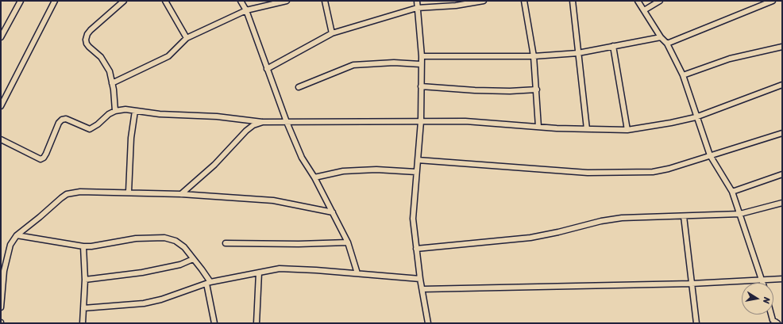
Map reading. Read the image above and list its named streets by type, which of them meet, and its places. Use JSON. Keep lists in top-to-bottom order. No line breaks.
{"north":"right"}
